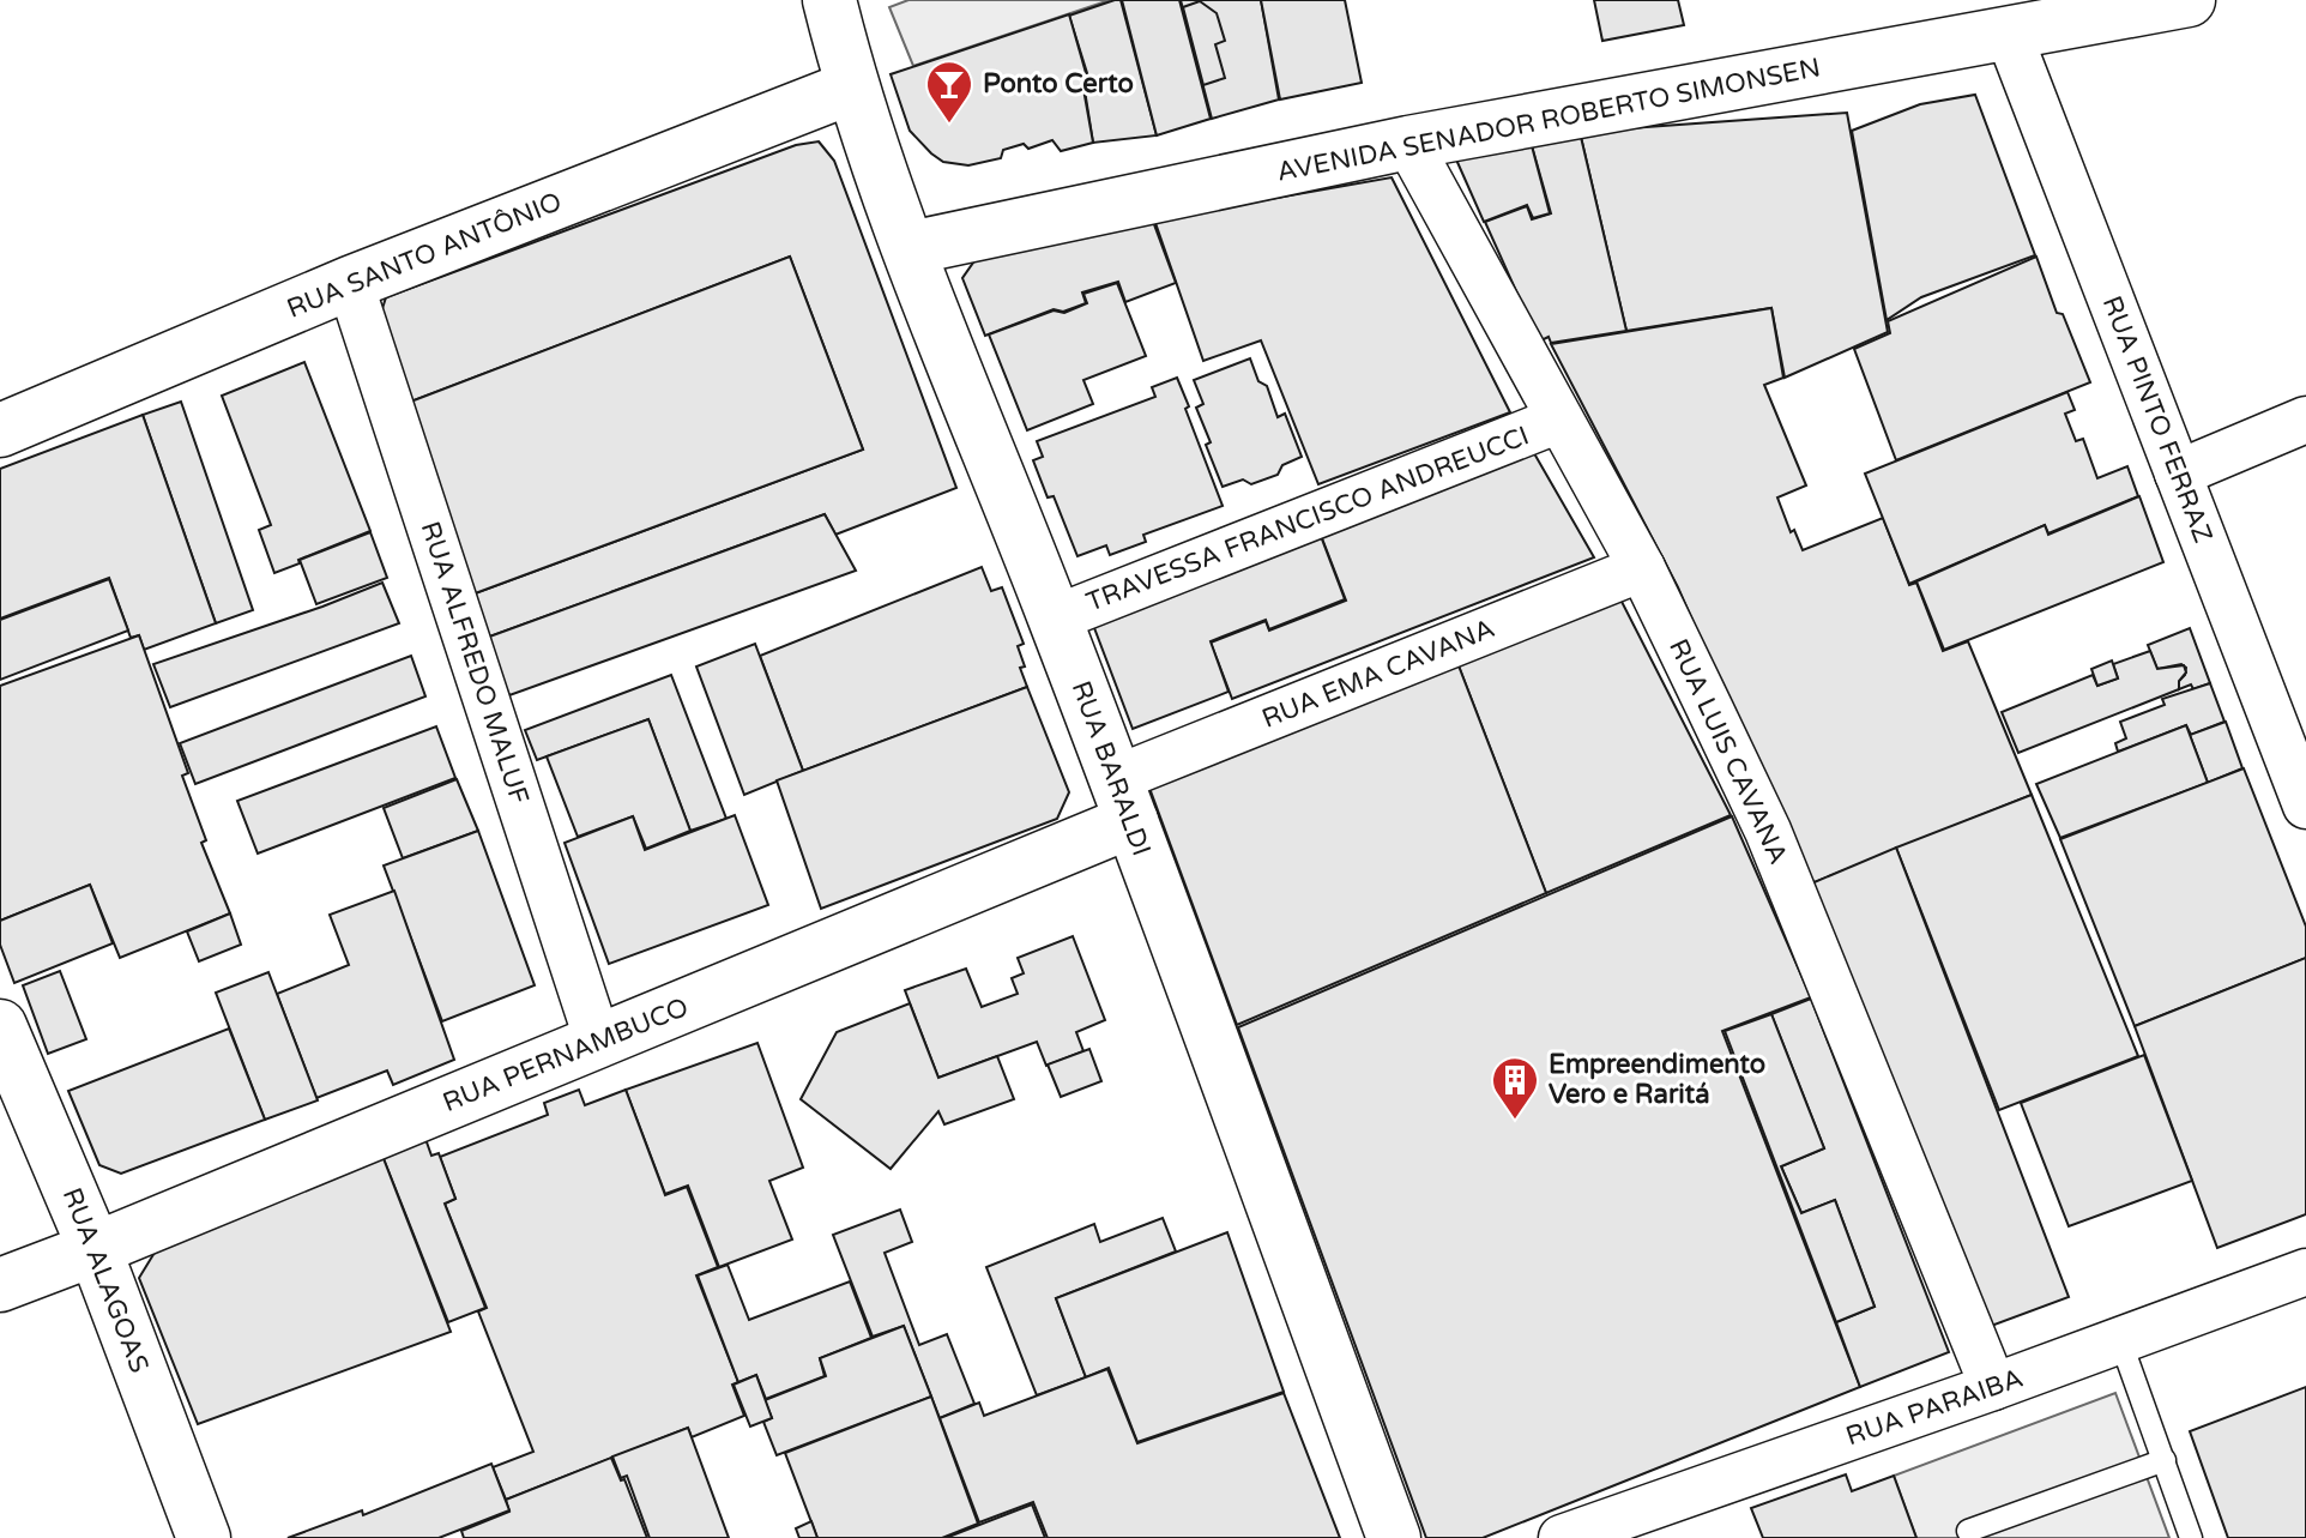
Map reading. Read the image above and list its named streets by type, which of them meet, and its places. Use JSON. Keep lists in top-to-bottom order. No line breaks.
{"streets":{"street":["AVENIDA SENADOR ROBERTO SIMONSEN","RUA SANTO ANTÔNIO","RUA PINTO FERRAZ","TRAVESSA FRANCISCO ANDREUCCI","RUA ALFREDO MALUF","RUA EMA CAVANA","RUA LUIS CAVANA","RUA BARALDI","RUA PERNAMBUCO","RUA ALAGOAS","RUA PARAIBA"]},"crossings":[["AVENIDA SENADOR ROBERTO SIMONSEN","RUA PINTO FERRAZ"],["AVENIDA SENADOR ROBERTO SIMONSEN","RUA LUIS CAVANA"],["AVENIDA SENADOR ROBERTO SIMONSEN","RUA BARALDI"],["RUA SANTO ANTÔNIO","RUA ALFREDO MALUF"],["RUA SANTO ANTÔNIO","RUA BARALDI"],["TRAVESSA FRANCISCO ANDREUCCI","RUA LUIS CAVANA"],["TRAVESSA FRANCISCO ANDREUCCI","RUA BARALDI"],["RUA ALFREDO MALUF","RUA PERNAMBUCO"],["RUA EMA CAVANA","RUA LUIS CAVANA"],["RUA EMA CAVANA","RUA BARALDI"],["RUA EMA CAVANA","RUA PERNAMBUCO"],["RUA LUIS CAVANA","RUA PARAIBA"],["RUA BARALDI","RUA PERNAMBUCO"],["RUA PERNAMBUCO","RUA ALAGOAS"]],"places":{"bar":["Ponto Certo"],"building":["Empreendimento Vero e Raritá"]}}
